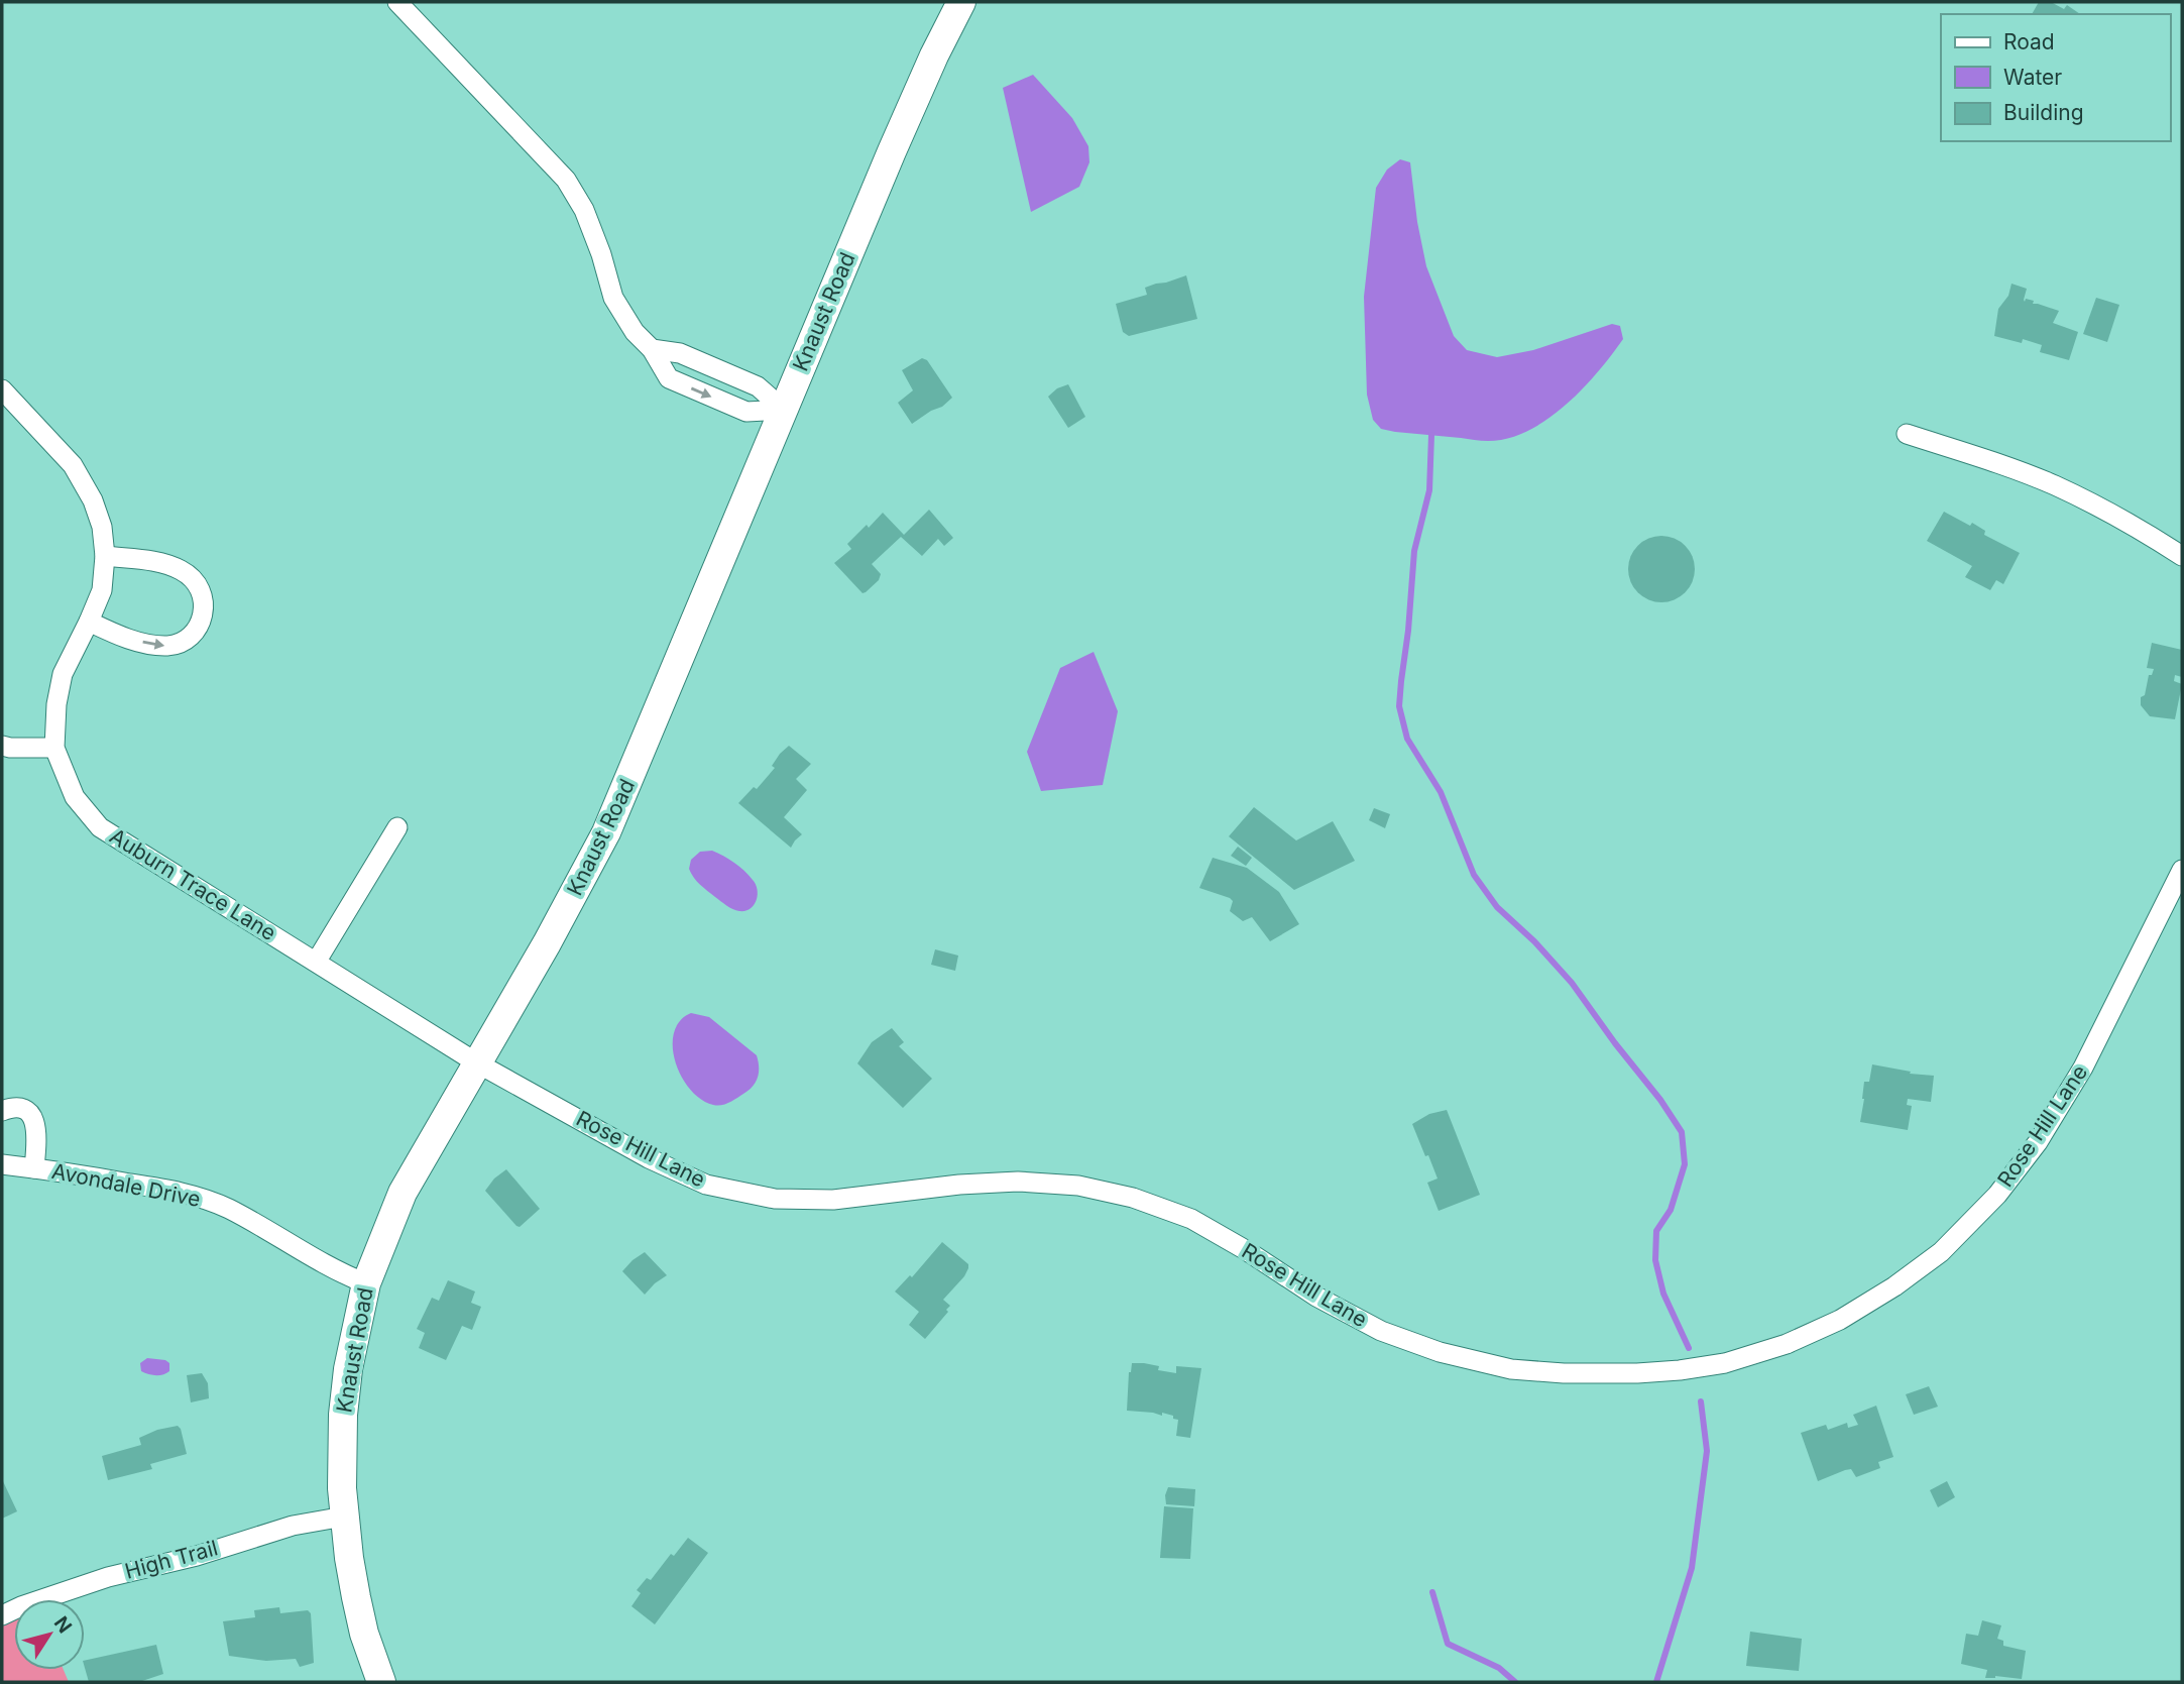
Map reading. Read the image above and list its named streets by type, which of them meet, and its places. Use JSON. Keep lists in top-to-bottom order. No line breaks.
{"streets":{"main road":["Knaust Road"],"street":["Auburn Trace Lane","Rose Hill Lane","Avondale Drive","High Trail"]},"crossings":[["Knaust Road","Auburn Trace Lane"],["Knaust Road","Rose Hill Lane"],["Knaust Road","Avondale Drive"],["Knaust Road","High Trail"],["Auburn Trace Lane","Rose Hill Lane"]],"legend":["Road","Water","Building"],"north":"top right"}
